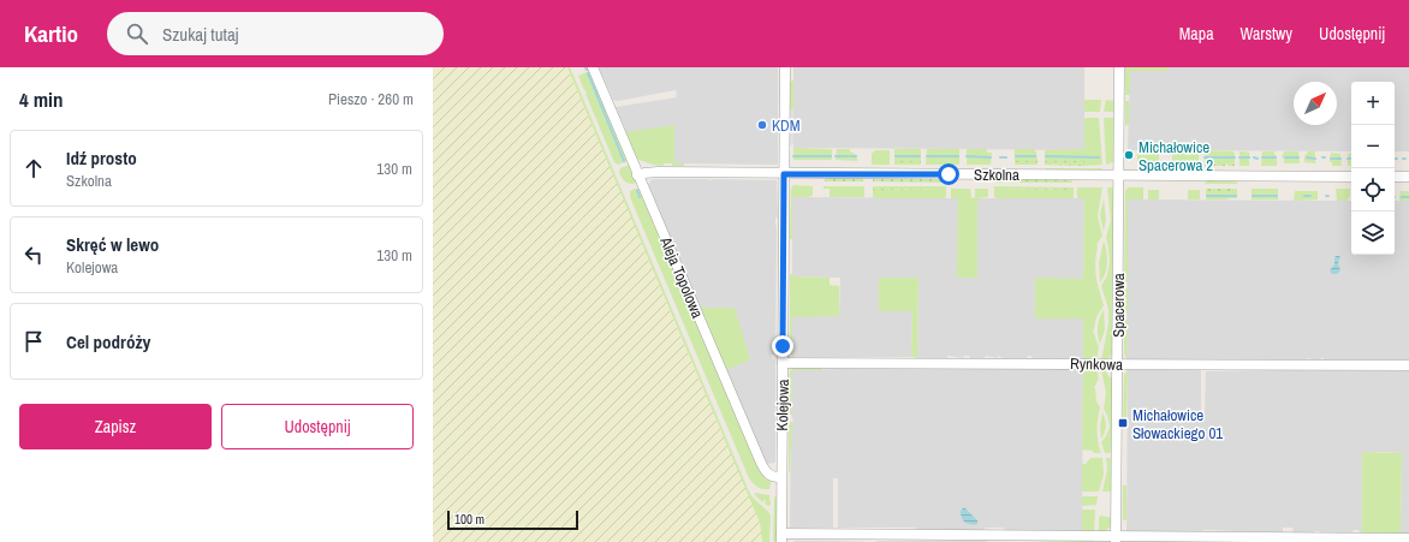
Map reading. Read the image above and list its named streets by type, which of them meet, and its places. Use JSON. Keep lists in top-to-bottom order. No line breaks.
{"streets":{"street":["Szkolna","Aleja Topolowa","Spacerowa","Rynkowa","Kolejowa"]},"crossings":[["Szkolna","Aleja Topolowa"],["Szkolna","Spacerowa"],["Szkolna","Kolejowa"],["Aleja Topolowa","Kolejowa"],["Spacerowa","Rynkowa"],["Rynkowa","Kolejowa"]],"places":{"other":["KDM","Michałowice Spacerowa 2"],"transit":["Michałowice Słowackiego 01"]},"scale_bar":"100 m","north":"top right","page":{"header":"Kartio","search":"Szukaj tutaj","nav":["Mapa","Warstwy","Udostępnij"],"heading":["4 min","Pieszo · 260 m"],"map_buttons":["+","−"],"list":[["Idź prosto","Szkolna","130 m"],["Skręć w lewo","Kolejowa","130 m"],"Cel podróży"],"buttons":["Zapisz","Udostępnij"],"scale":"100 m"}}
